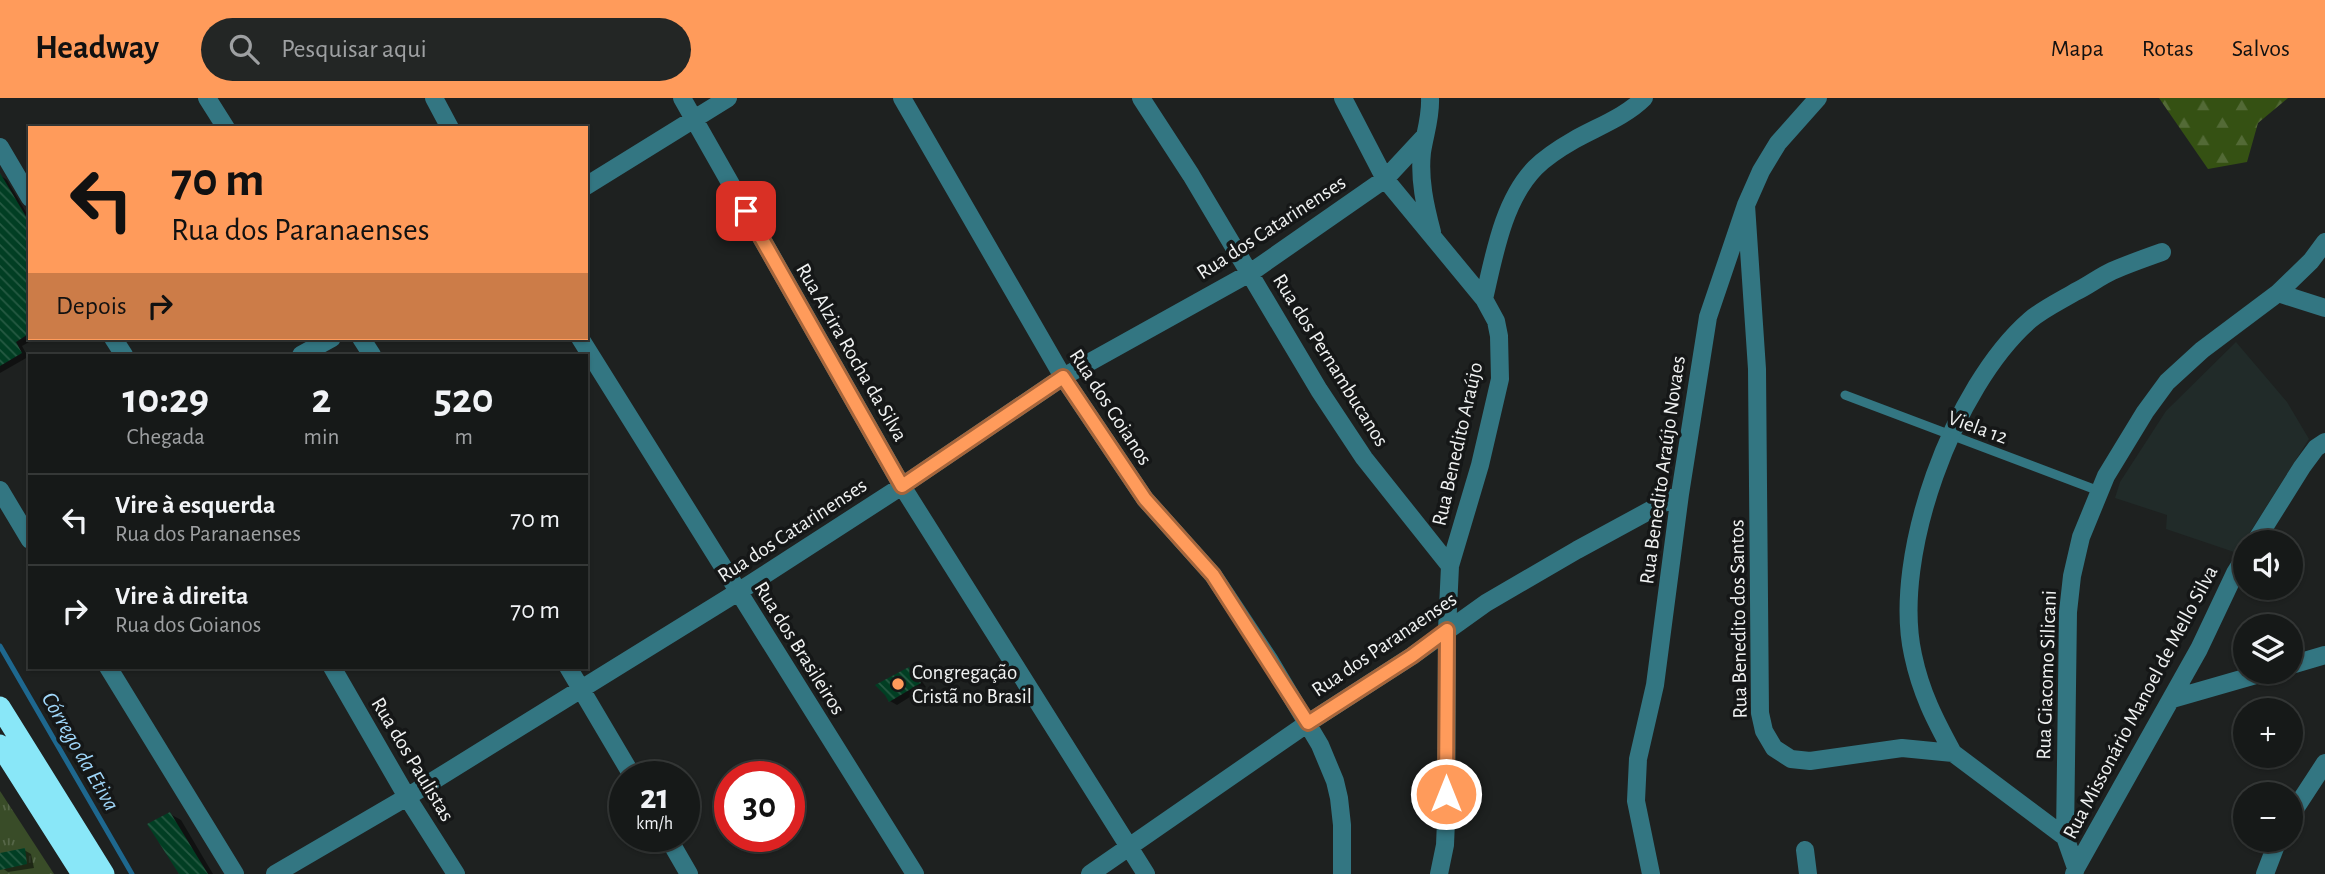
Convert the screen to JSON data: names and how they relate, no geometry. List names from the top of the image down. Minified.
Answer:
{"streets":{"street":["Rua dos Catarinenses","Rua Alzira Rocha da Silva","Rua dos Pernambucanos","Rua dos Goianos","Rua Benedito Araújo","Rua Benedito Araújo Novaes","Rua Benedito dos Santos","Rua dos Paranaenses","Rua dos Brasileiros","Rua Giacomo Silicani","Rua Missonário Manoel de Mello Silva","Rua dos Paulistas"],"lane":["Viela 12"]},"crossings":[["Rua dos Catarinenses","Rua Alzira Rocha da Silva"],["Rua dos Catarinenses","Rua dos Pernambucanos"],["Rua dos Catarinenses","Rua dos Goianos"],["Rua dos Catarinenses","Rua Benedito Araújo"],["Rua dos Catarinenses","Rua dos Brasileiros"],["Rua dos Catarinenses","Rua dos Paulistas"],["Rua Alzira Rocha da Silva","Rua dos Paranaenses"],["Rua dos Pernambucanos","Rua Benedito Araújo"],["Rua dos Goianos","Rua dos Paranaenses"],["Viela 12","Rua Giacomo Silicani"],["Rua Benedito Araújo","Rua dos Paranaenses"],["Rua Benedito Araújo Novaes","Rua Benedito dos Santos"],["Rua Benedito Araújo Novaes","Rua dos Paranaenses"],["Rua Giacomo Silicani","Rua Missonário Manoel de Mello Silva"]],"water":["Córrego da Etiva"],"places":["Congregação Cristã no Brasil"],"page":{"header":"Headway","search":"Pesquisar aqui","nav":["Mapa","Rotas","Salvos"],"turn":["70 m","Rua dos Paranaenses"],"then":"Depois","eta":["10:29","Chegada","2","min","520","m"],"list":[{"name":"Vire à esquerda","note":"Rua dos Paranaenses","value":"70 m"},{"name":"Vire à direita","note":"Rua dos Goianos","value":"70 m"}],"map_buttons":["+","−"],"speed":"21 km/h","limit":"30"}}
